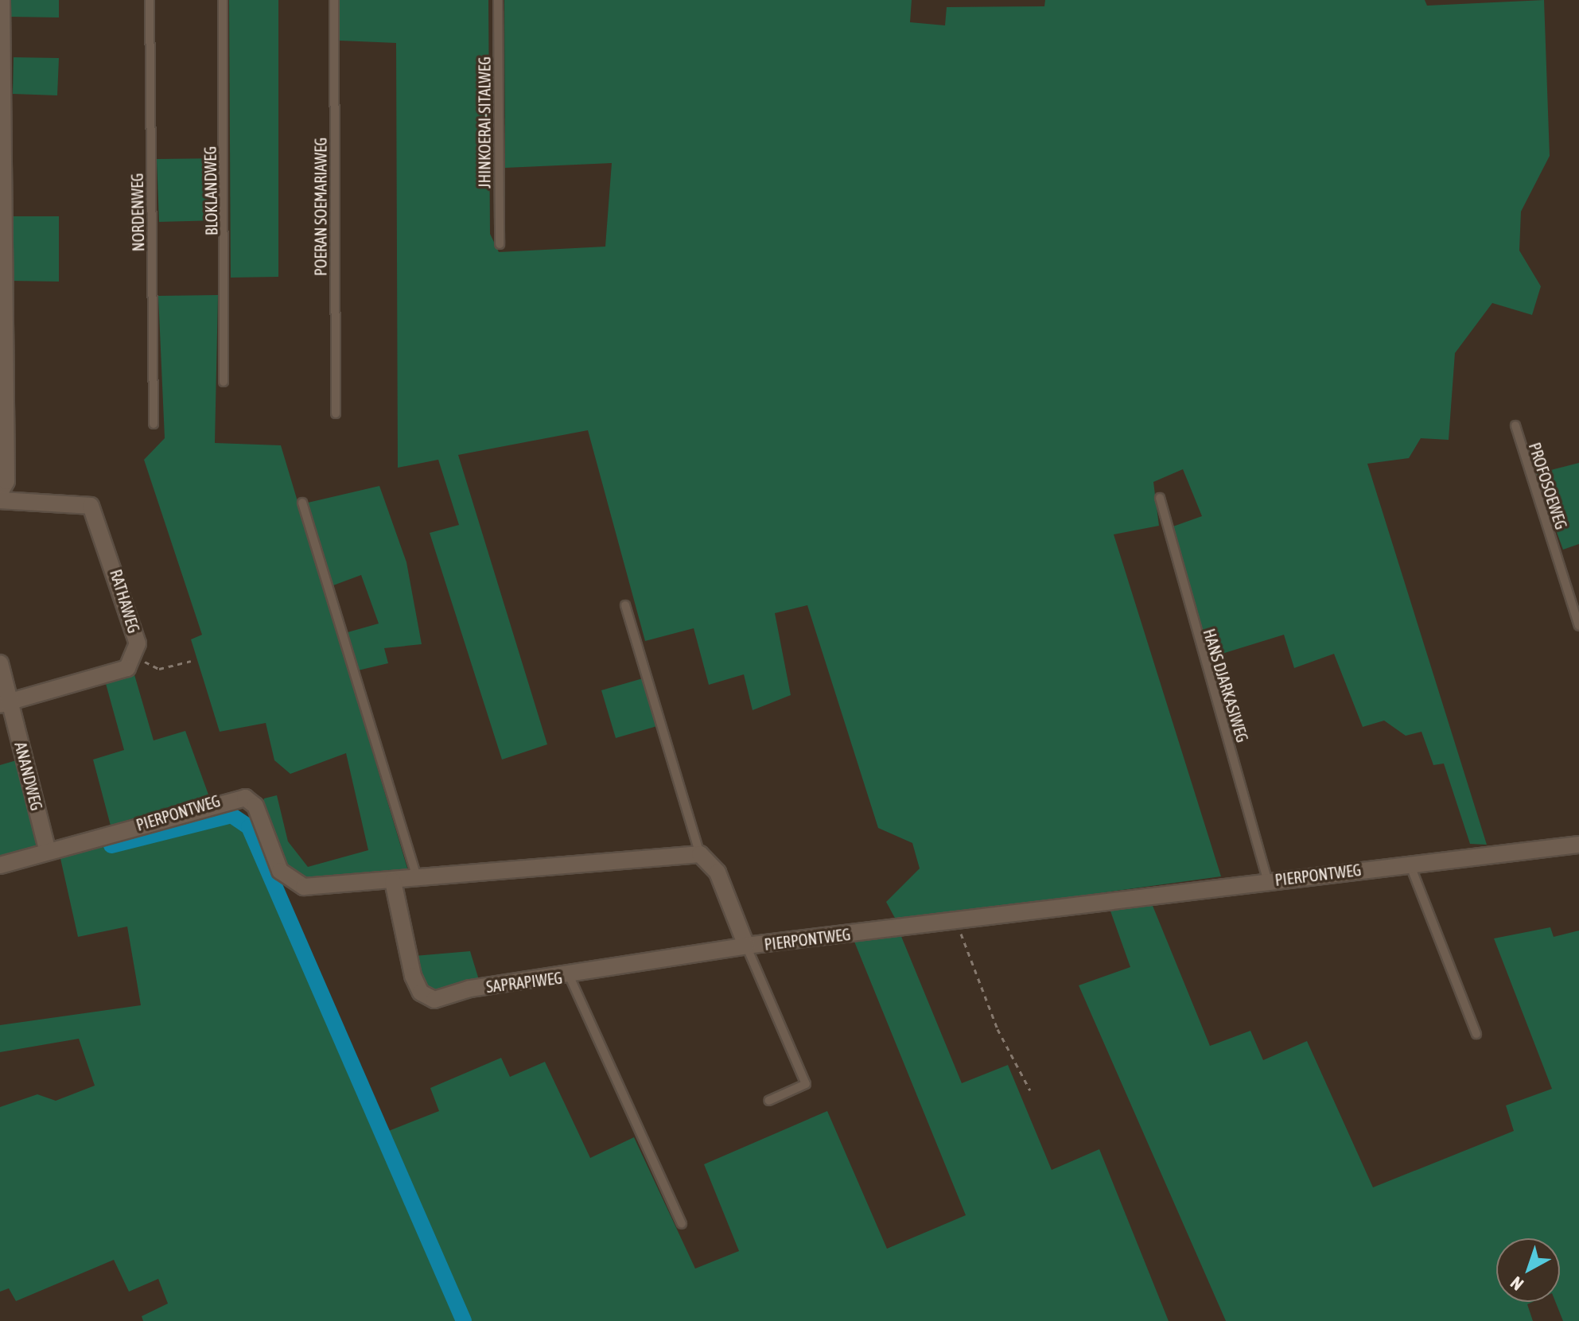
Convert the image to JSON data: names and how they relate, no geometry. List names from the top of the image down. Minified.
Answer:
{"streets":{"street":["RATHAWEG","ANANDWEG","PIERPONTWEG","SAPRAPIWEG"],"lane":["JHINKOERAI-SITALWEG","BLOKLANDWEG","POERAN SOEMARIAWEG","NORDENWEG","PROFOSOEWEG","HANS DJARKASIWEG"]},"crossings":[["HANS DJARKASIWEG","PIERPONTWEG"],["ANANDWEG","PIERPONTWEG"],["PIERPONTWEG","SAPRAPIWEG"]],"north":"bottom left"}
